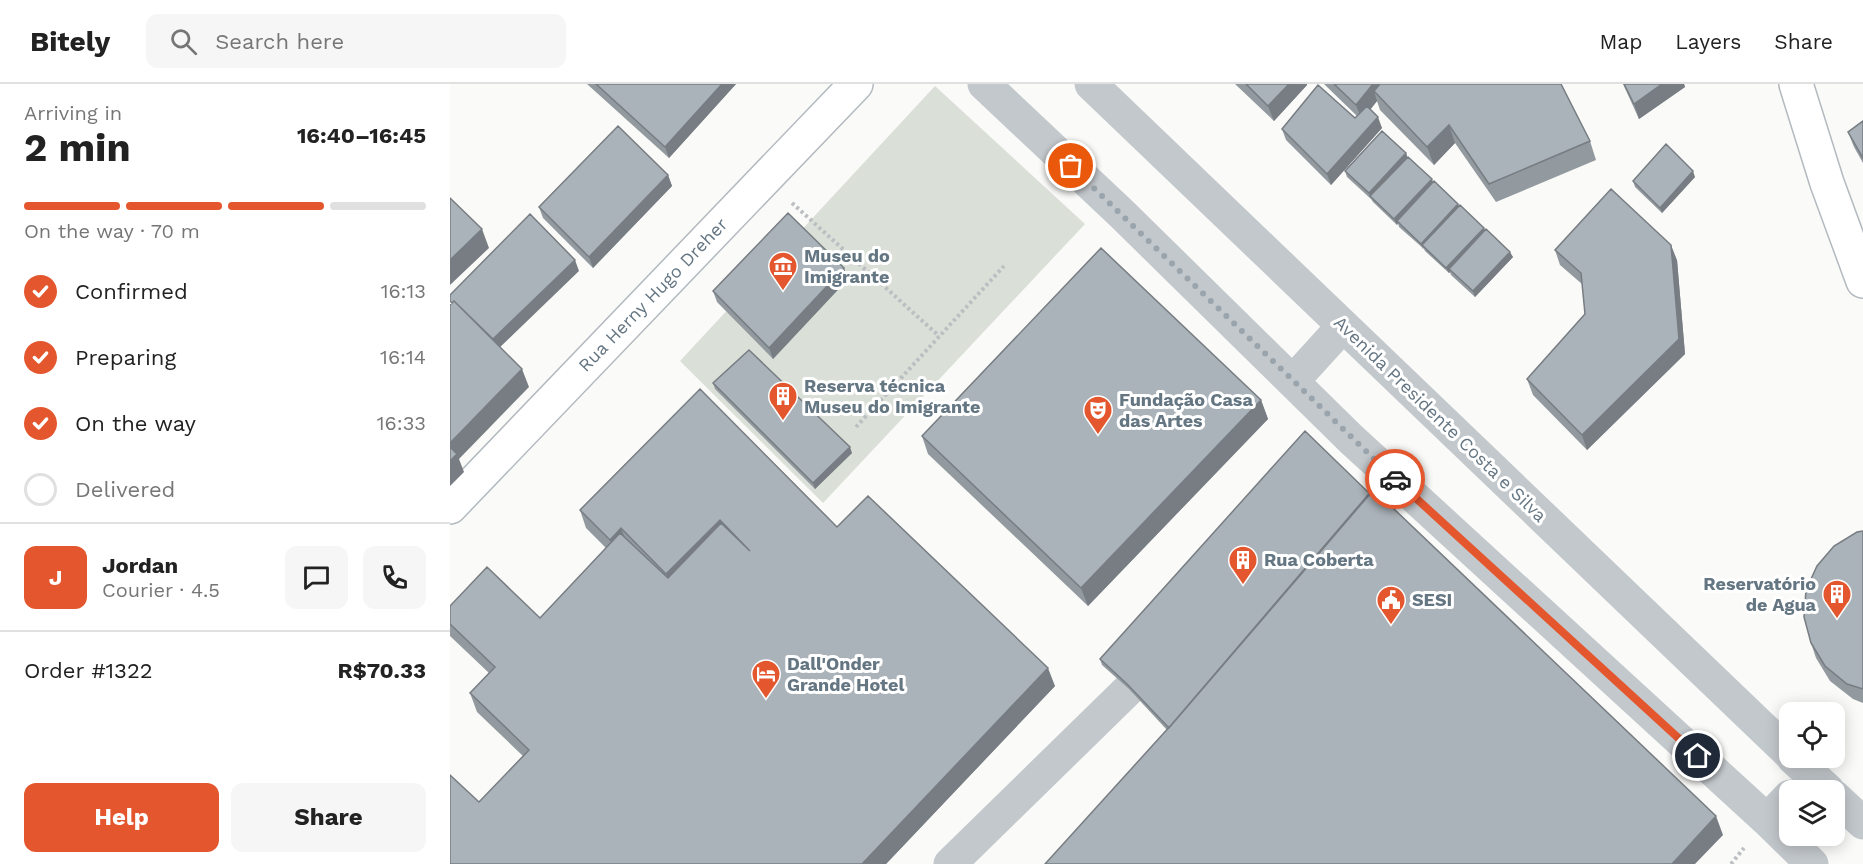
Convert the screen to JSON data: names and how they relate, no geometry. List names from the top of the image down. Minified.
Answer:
{"streets":{"main road":["Rua Herny Hugo Dreher"],"street":["Avenida Presidente Costa e Silva"]},"places":{"museum":["Museu do Imigrante"],"building":["Reserva técnica Museu do Imigrante","Rua Coberta","Reservatório de Agua"],"theatre":["Fundação Casa das Artes"],"public building":["SESI"],"hotel":["Dall'Onder Grande Hotel"]},"page":{"header":"Bitely","search":"Search here","nav":["Map","Layers","Share"],"heading":["2 min","Arriving in","16:40–16:45"],"panel":["Jordan","Courier · 4.5","Order #1322","R$70.33"],"bar":"On the way · 70 m","list":[["Confirmed","16:13"],["Preparing","16:14"],["On the way","16:33"],"Delivered"],"round":"J","buttons":["Help","Share"]}}
